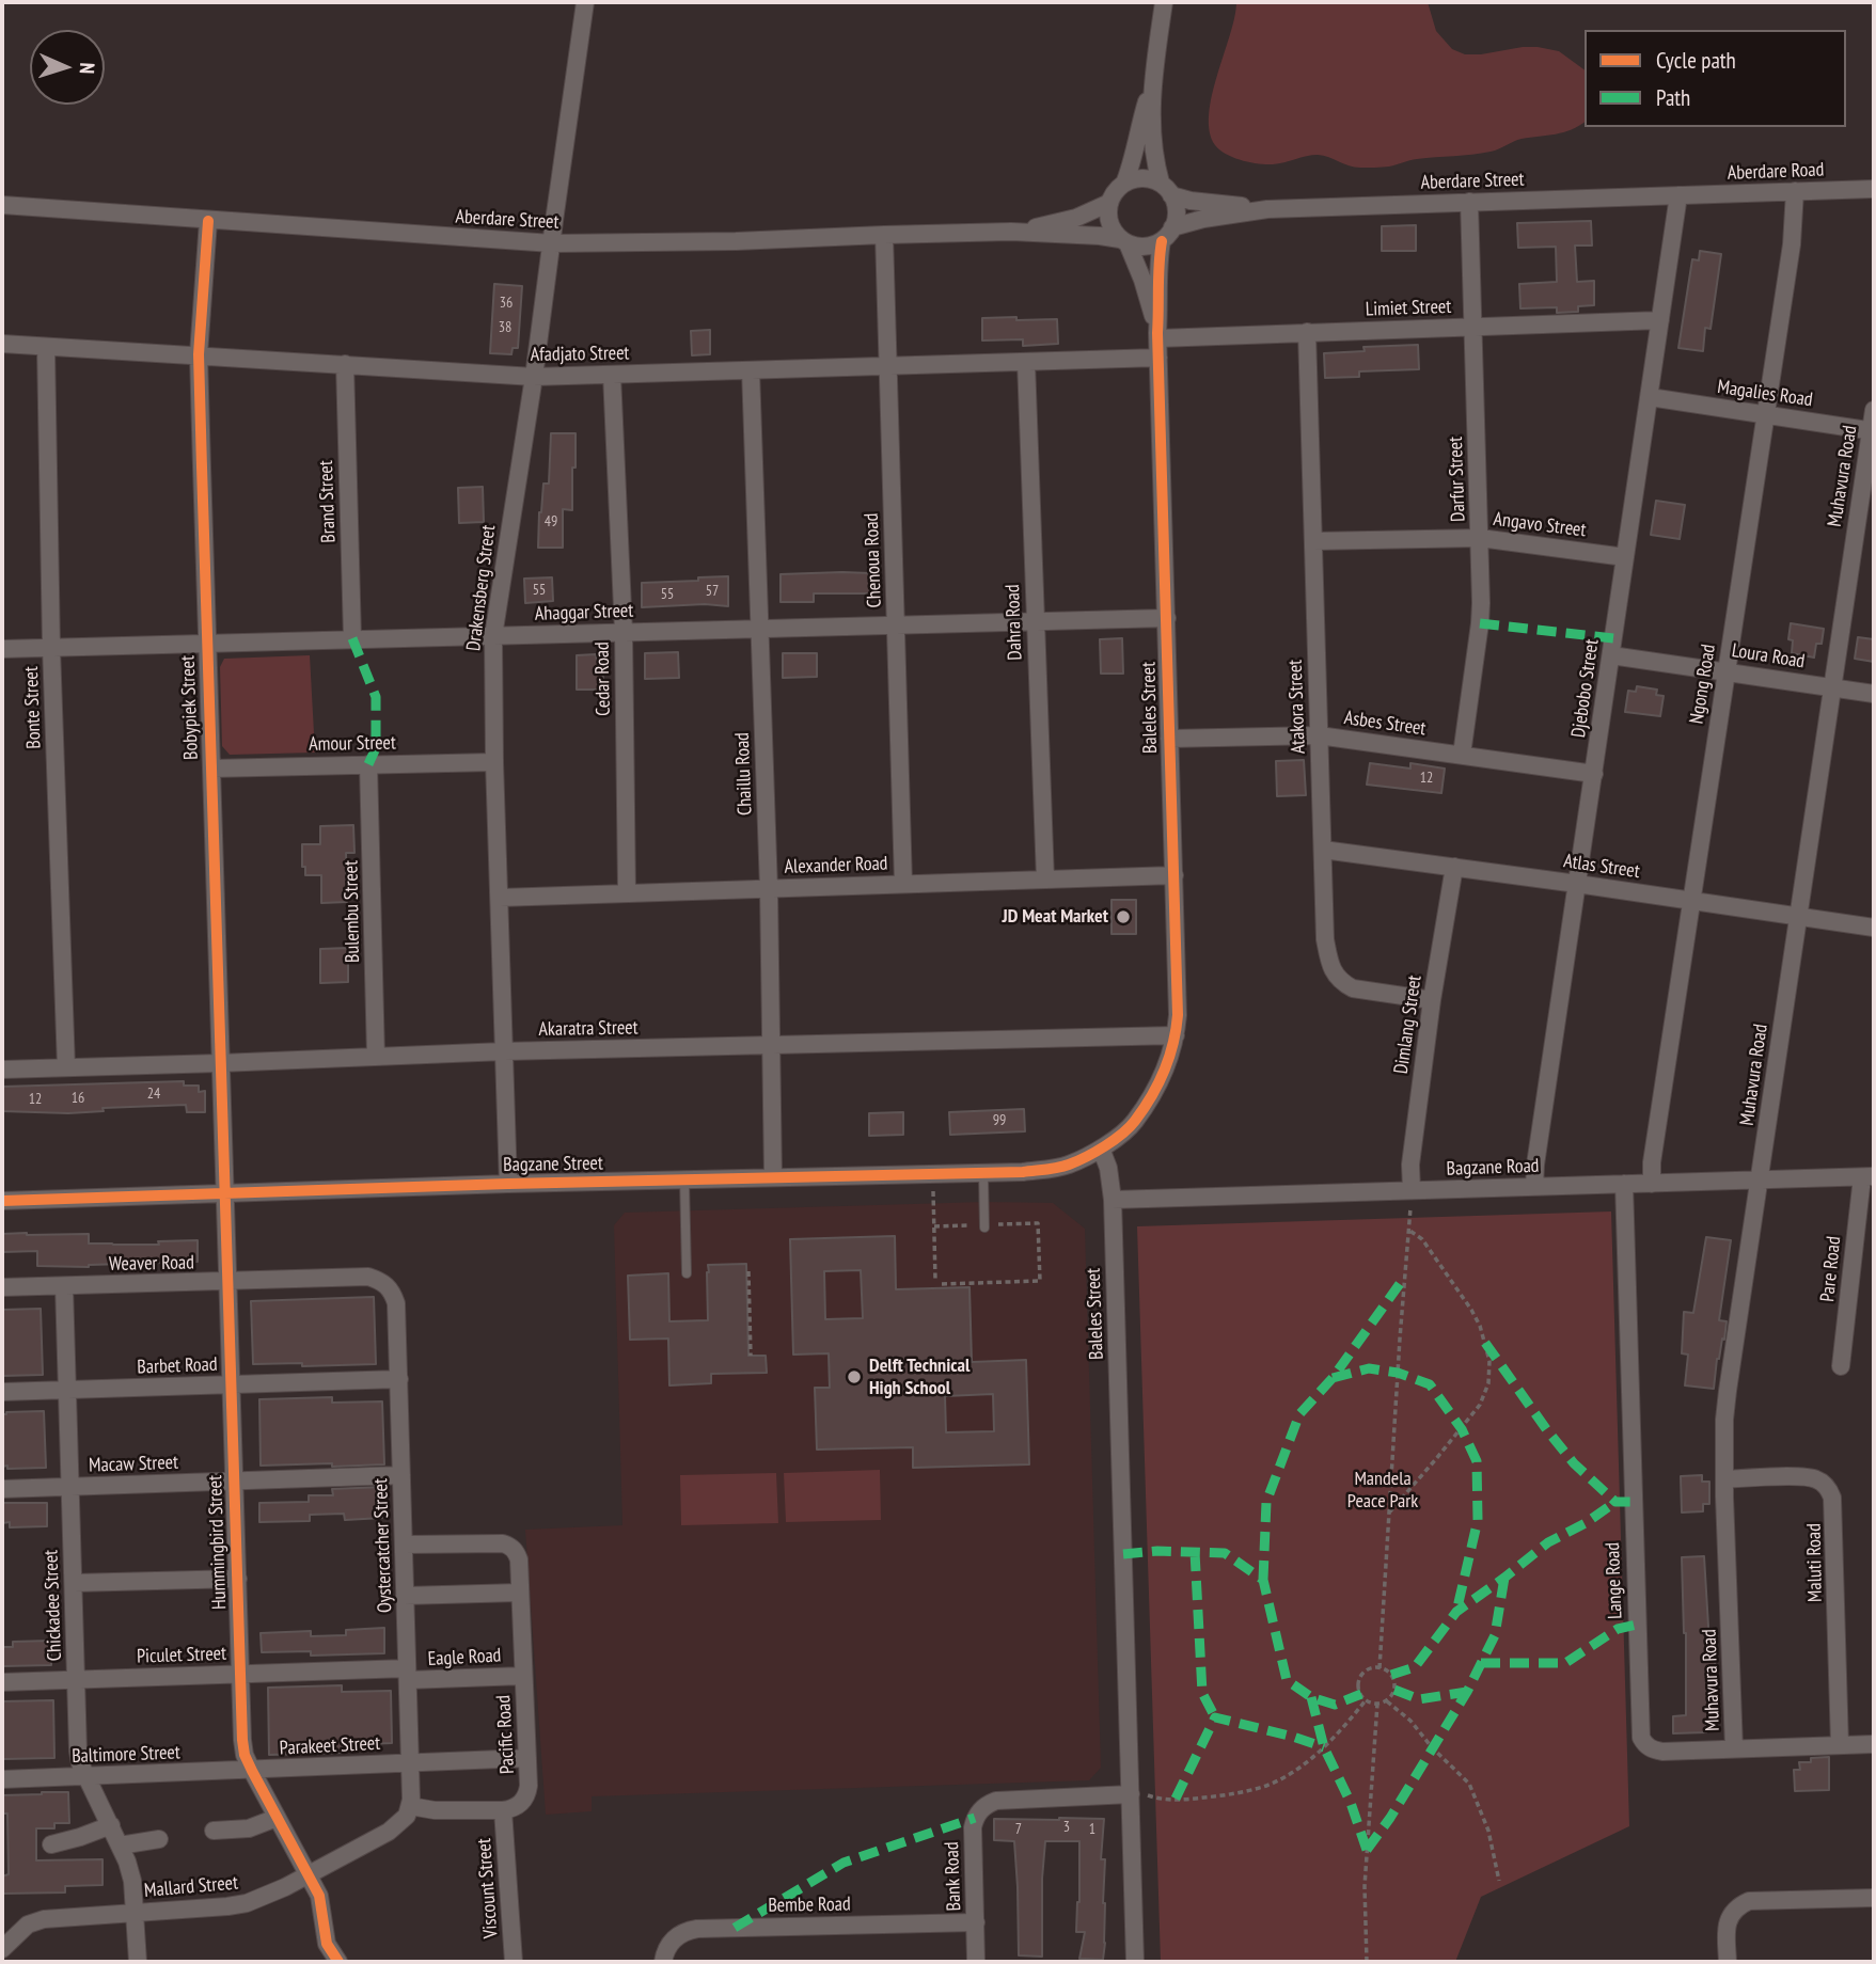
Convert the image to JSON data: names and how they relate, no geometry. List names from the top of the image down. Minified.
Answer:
{"streets":{"street":["Aberdare Road","Aberdare Street","Limiet Street","Afadjato Street","Magalies Road","Muhavura Road","Darfur Street","Brand Street","Angavo Street","Chenoua Road","Drakensberg Street","Ahaggar Street","Dahra Road","Loura Road","Cedar Road","Ngong Road","Djebobo Street","Atakora Street","Bonte Street","Bobypiek Street","Baleles Street","Asbes Street","Amour Street","Chaillu Road","Alexander Road","Atlas Street","Bulembu Street","Dimlang Street","Akaratra Street","Bagzane Street","Bagzane Road","Weaver Road","Pare Road","Barbet Road","Macaw Street","Hummingbird Street","Oystercatcher Street","Maluti Road","Lange Road","Chickadee Street","Piculet Street","Eagle Road","Pacific Road","Parakeet Street","Baltimore Street","Bank Road","Mallard Street","Viscount Street","Bembe Road"]},"crossings":[["Aberdare Road","Aberdare Street"],["Aberdare Road","Ngong Road"],["Aberdare Road","Djebobo Street"],["Aberdare Street","Darfur Street"],["Aberdare Street","Chenoua Road"],["Aberdare Street","Drakensberg Street"],["Aberdare Street","Djebobo Street"],["Aberdare Street","Bobypiek Street"],["Aberdare Street","Baleles Street"],["Limiet Street","Darfur Street"],["Limiet Street","Djebobo Street"],["Limiet Street","Atakora Street"],["Limiet Street","Baleles Street"],["Afadjato Street","Brand Street"],["Afadjato Street","Chenoua Road"],["Afadjato Street","Drakensberg Street"],["Afadjato Street","Dahra Road"],["Afadjato Street","Cedar Road"],["Afadjato Street","Bonte Street"],["Afadjato Street","Bobypiek Street"],["Afadjato Street","Baleles Street"],["Afadjato Street","Chaillu Road"],["Magalies Road","Muhavura Road"],["Magalies Road","Ngong Road"],["Magalies Road","Djebobo Street"],["Muhavura Road","Loura Road"],["Muhavura Road","Atlas Street"],["Muhavura Road","Bagzane Road"],["Muhavura Road","Maluti Road"],["Muhavura Road","Lange Road"],["Darfur Street","Angavo Street"],["Darfur Street","Asbes Street"],["Brand Street","Ahaggar Street"],["Angavo Street","Djebobo Street"],["Angavo Street","Atakora Street"],["Chenoua Road","Ahaggar Street"],["Chenoua Road","Alexander Road"],["Drakensberg Street","Ahaggar Street"],["Drakensberg Street","Amour Street"],["Drakensberg Street","Alexander Road"],["Drakensberg Street","Akaratra Street"],["Drakensberg Street","Bagzane Street"],["Ahaggar Street","Dahra Road"],["Ahaggar Street","Cedar Road"],["Ahaggar Street","Bonte Street"],["Ahaggar Street","Bobypiek Street"],["Ahaggar Street","Baleles Street"],["Ahaggar Street","Chaillu Road"],["Dahra Road","Alexander Road"],["Loura Road","Ngong Road"],["Loura Road","Djebobo Street"],["Cedar Road","Alexander Road"],["Ngong Road","Atlas Street"],["Ngong Road","Bagzane Road"],["Djebobo Street","Asbes Street"],["Djebobo Street","Atlas Street"],["Djebobo Street","Bagzane Road"],["Atakora Street","Asbes Street"],["Atakora Street","Atlas Street"],["Atakora Street","Dimlang Street"],["Bonte Street","Akaratra Street"],["Bobypiek Street","Amour Street"],["Bobypiek Street","Akaratra Street"],["Bobypiek Street","Bagzane Street"],["Bobypiek Street","Hummingbird Street"],["Baleles Street","Asbes Street"],["Baleles Street","Alexander Road"],["Baleles Street","Akaratra Street"],["Baleles Street","Bagzane Street"],["Baleles Street","Bagzane Road"],["Baleles Street","Bank Road"],["Amour Street","Bulembu Street"],["Chaillu Road","Alexander Road"],["Chaillu Road","Akaratra Street"],["Chaillu Road","Bagzane Street"],["Atlas Street","Dimlang Street"],["Bulembu Street","Akaratra Street"],["Dimlang Street","Bagzane Road"],["Bagzane Street","Hummingbird Street"],["Bagzane Road","Pare Road"],["Bagzane Road","Lange Road"],["Weaver Road","Hummingbird Street"],["Weaver Road","Oystercatcher Street"],["Weaver Road","Chickadee Street"],["Barbet Road","Hummingbird Street"],["Barbet Road","Oystercatcher Street"],["Barbet Road","Chickadee Street"],["Macaw Street","Hummingbird Street"],["Macaw Street","Oystercatcher Street"],["Macaw Street","Chickadee Street"],["Hummingbird Street","Piculet Street"],["Hummingbird Street","Parakeet Street"],["Hummingbird Street","Baltimore Street"],["Hummingbird Street","Mallard Street"],["Oystercatcher Street","Piculet Street"],["Oystercatcher Street","Eagle Road"],["Oystercatcher Street","Pacific Road"],["Oystercatcher Street","Parakeet Street"],["Oystercatcher Street","Mallard Street"],["Maluti Road","Lange Road"],["Chickadee Street","Piculet Street"],["Chickadee Street","Baltimore Street"],["Chickadee Street","Mallard Street"],["Piculet Street","Eagle Road"],["Eagle Road","Pacific Road"],["Pacific Road","Parakeet Street"],["Pacific Road","Viscount Street"],["Parakeet Street","Baltimore Street"],["Bank Road","Bembe Road"]],"parks":["Mandela Peace Park"],"places":["JD Meat Market","Delft Technical High School"],"house_numbers":["36","38","49","55","57","55","12","24","16","12","99","3","7","1"],"legend":["Cycle path","Path"],"north":"right"}
